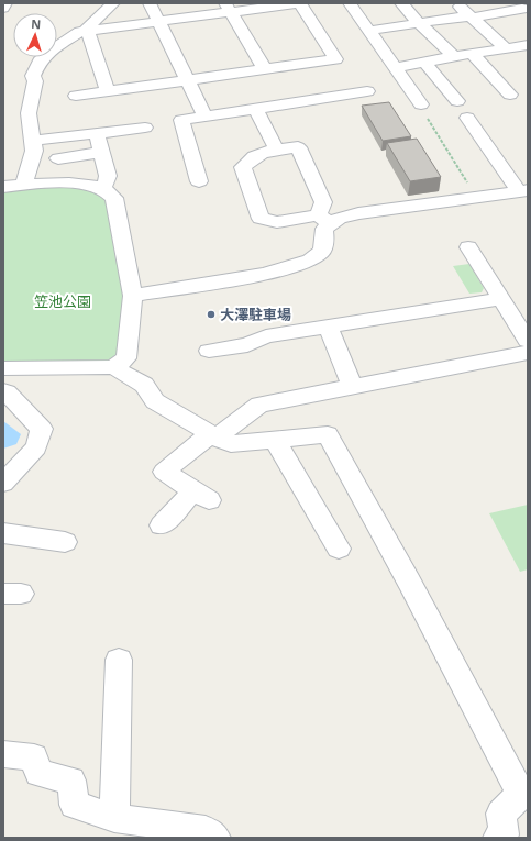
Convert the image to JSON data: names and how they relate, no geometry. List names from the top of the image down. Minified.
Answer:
{"parks":["笠池公園"],"places":["大澤駐車場"],"north":"top"}
